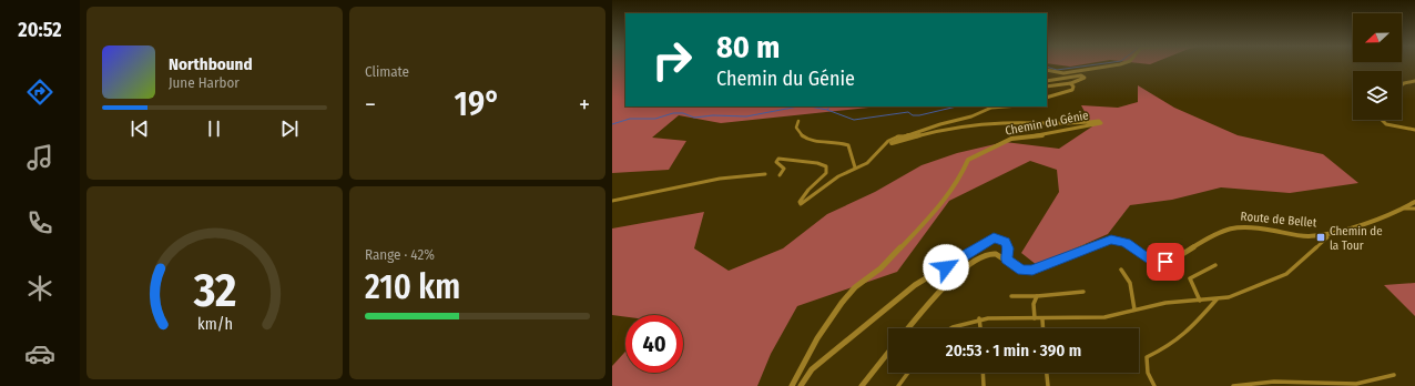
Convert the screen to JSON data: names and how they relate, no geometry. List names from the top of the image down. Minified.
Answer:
{"streets":{"street":["Chemin du Génie","Route de Bellet"]},"places":{"transit":["Chemin de la Tour"]},"north":"left","page":{"tabs":"20:52","tile":["Climate",["Range · 42%","210 km"]],"turn":["80 m","Chemin du Génie"],"song":["Northbound","June Harbor"],"heat":["−","19°","+"],"limit":"40","trip":"20:53 · 1 min · 390 m","gauge":["32","km/h"]}}
